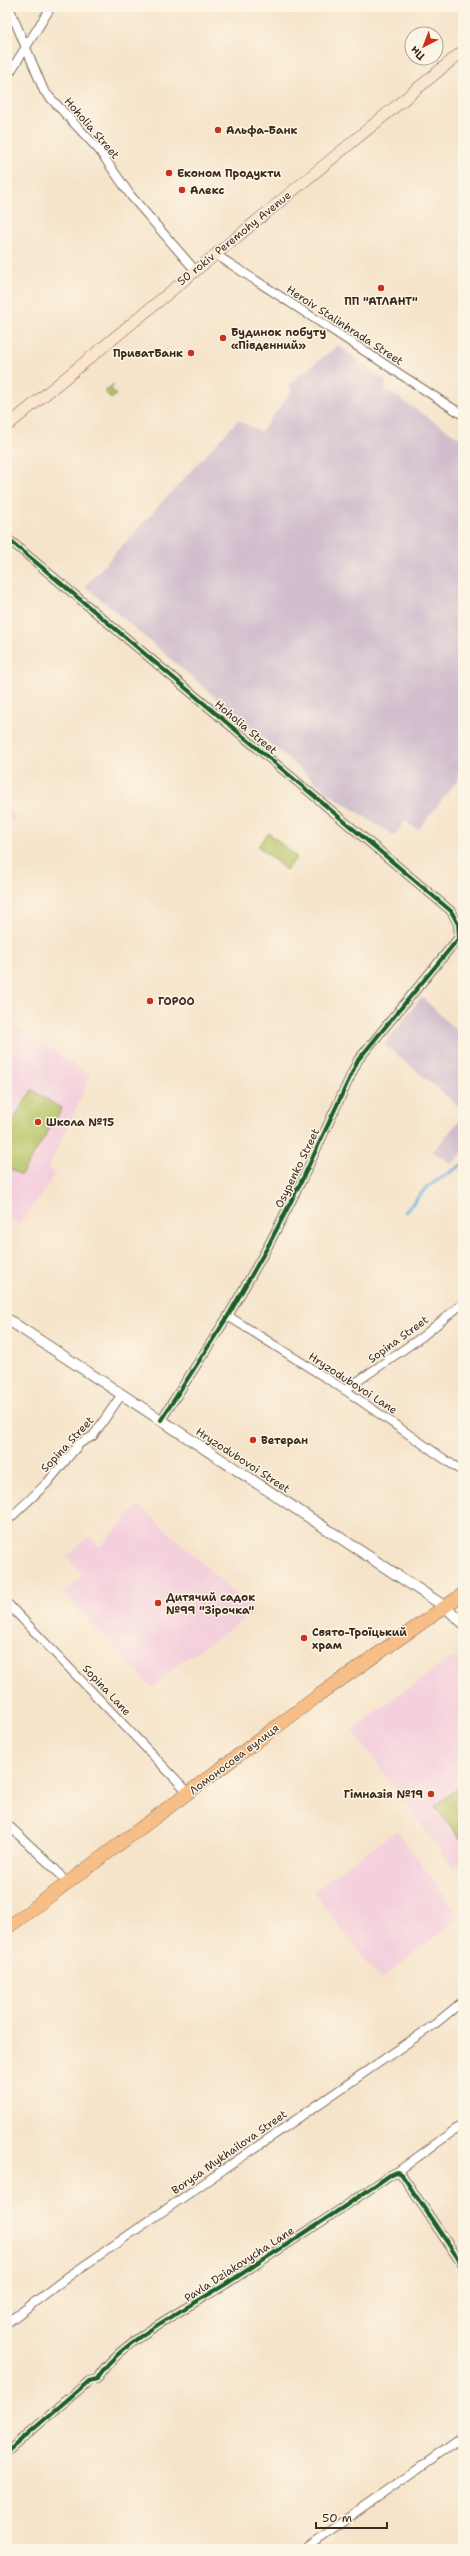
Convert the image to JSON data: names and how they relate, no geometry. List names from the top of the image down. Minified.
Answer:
{"streets":{"highway":["Ломоносова вулиця"],"main road":["50 rokiv Peremohy Avenue"],"street":["Hoholia Street","Heroiv Stalinhrada Street","Osypenko Street","Sopina Street","Hryzodubovoi Lane","Hryzodubovoi Street","Sopina Lane","Borysa Mykhailova Street","Pavla Dziakovycha Lane"]},"crossings":[["Hoholia Street","50 rokiv Peremohy Avenue"],["Hoholia Street","Osypenko Street"],["50 rokiv Peremohy Avenue","Heroiv Stalinhrada Street"],["Osypenko Street","Hryzodubovoi Lane"],["Osypenko Street","Hryzodubovoi Street"],["Sopina Street","Hryzodubovoi Lane"],["Sopina Street","Hryzodubovoi Street"],["Hryzodubovoi Street","Ломоносова вулиця"],["Sopina Lane","Ломоносова вулиця"]],"places":["Альфа-Банк","Економ Продукти","Алекс","ПП \"АТЛАНТ\"","Будинок побуту «Південний»","ПриватБанк","ГОРОО","Школа №15","Ветеран","Дитячий садок №99 \"Зірочка\"","Свято-Троїцький храм","Гімназія №19"],"scale_bar":"50 m","north":"bottom left"}
